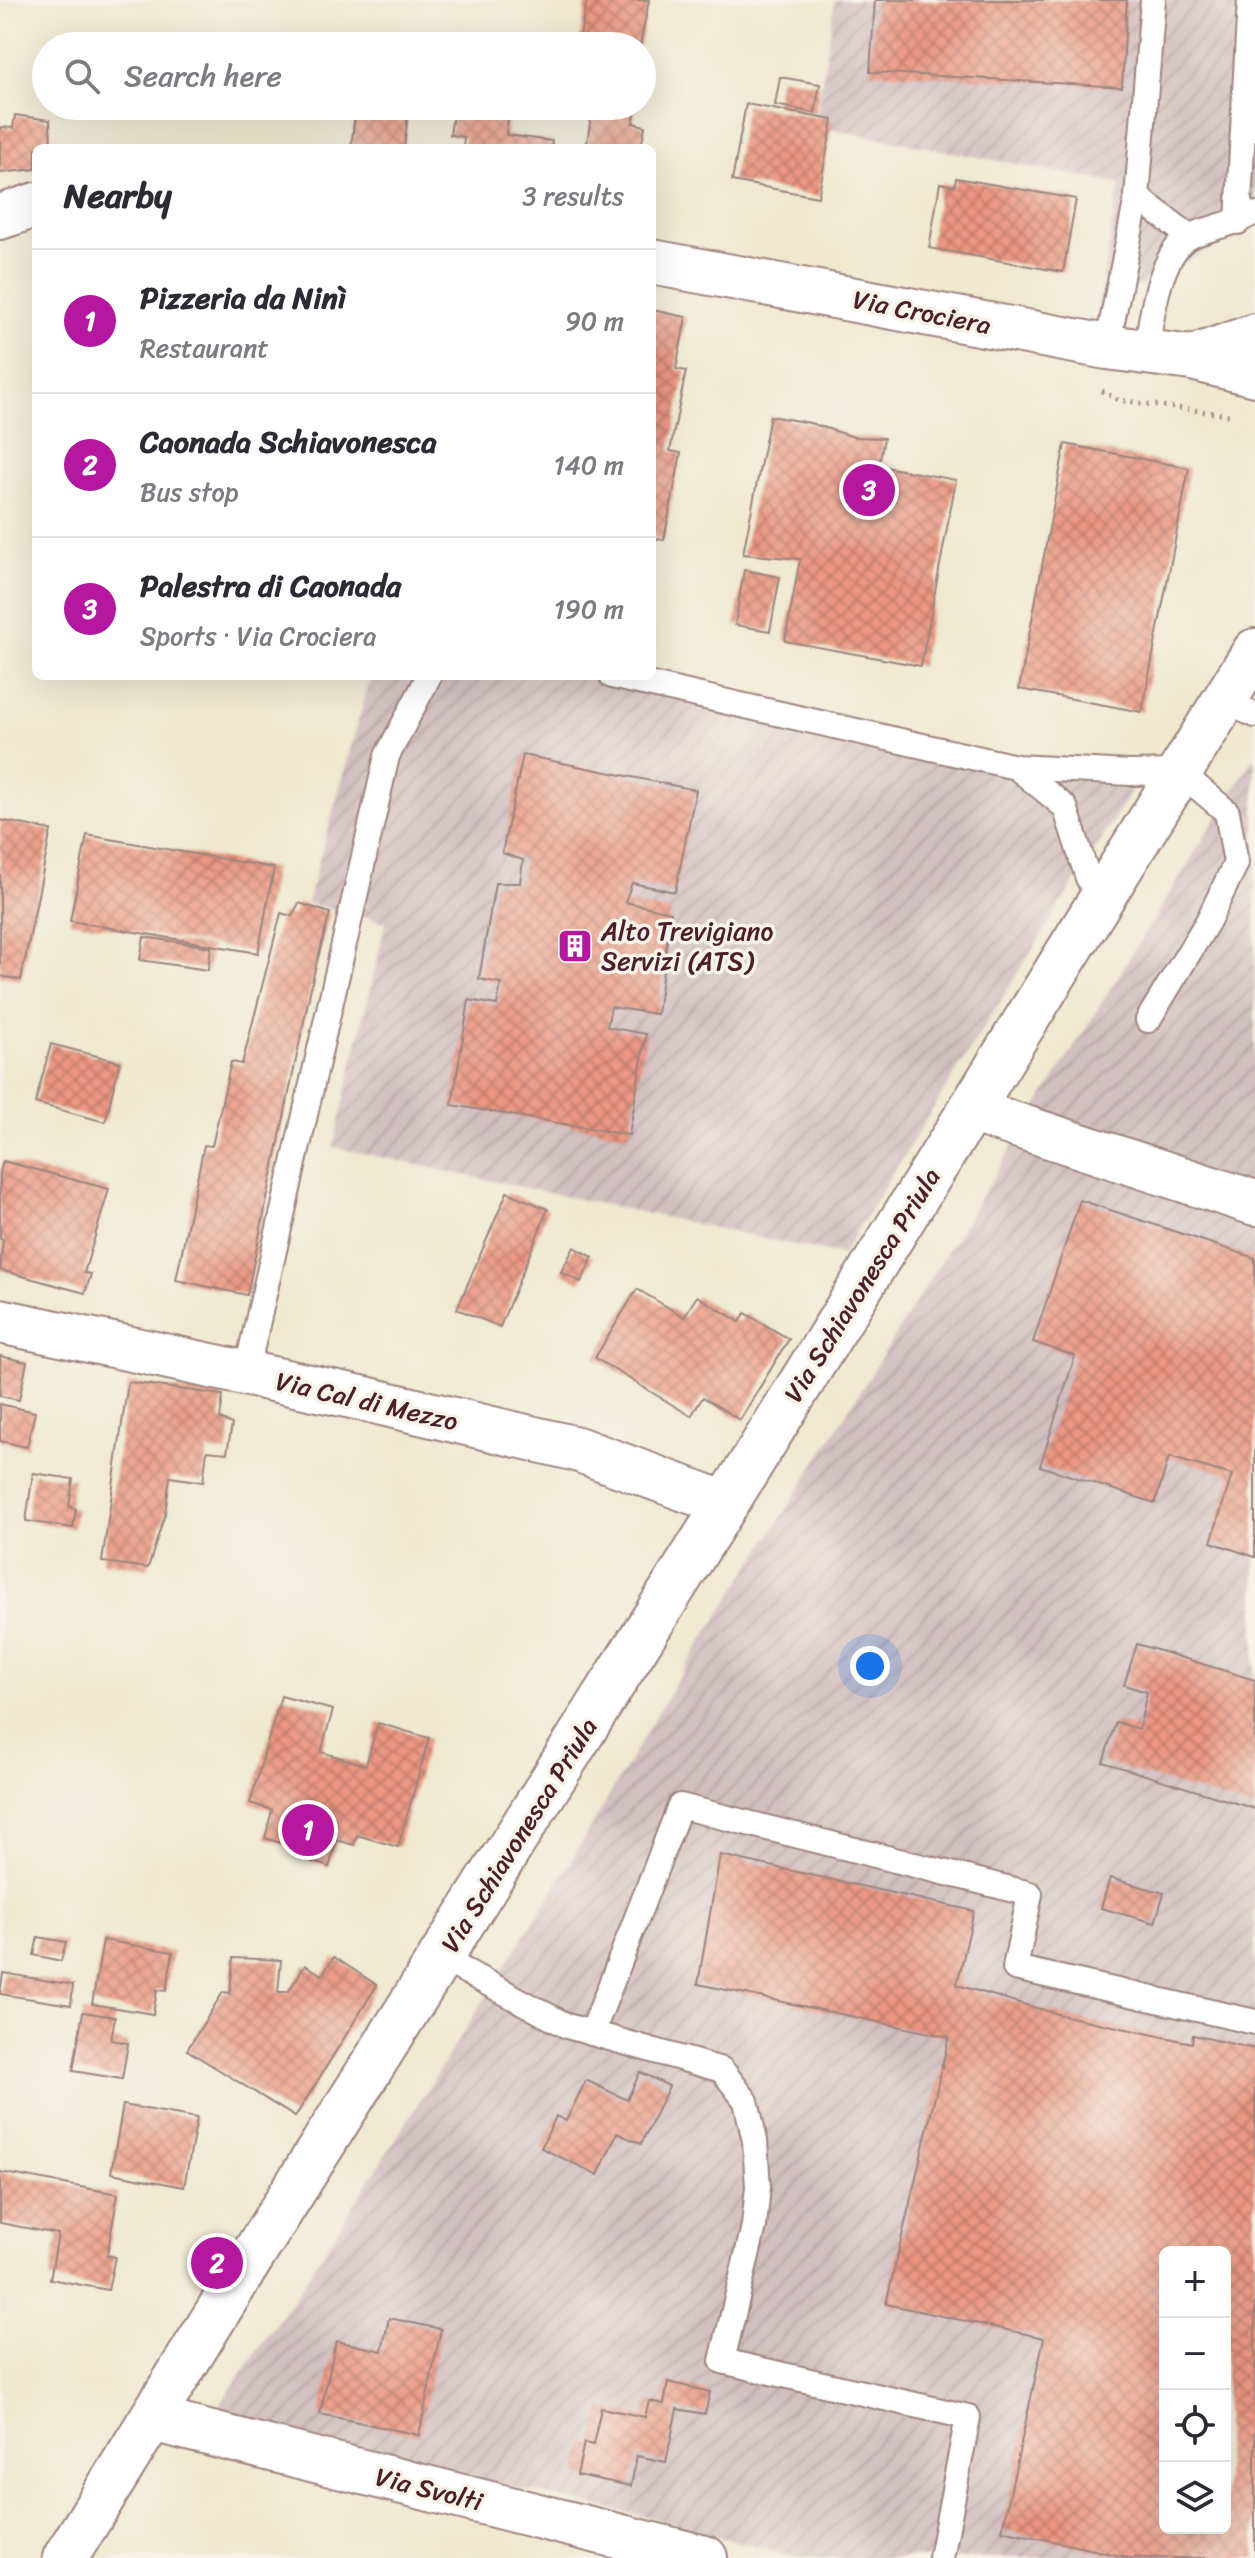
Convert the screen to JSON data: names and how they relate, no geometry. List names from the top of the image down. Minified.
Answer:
{"streets":{"street":["Via Crociera","Via Schiavonesca Priula","Via Cal di Mezzo","Via Svolti"]},"crossings":[["Via Schiavonesca Priula","Via Cal di Mezzo"],["Via Schiavonesca Priula","Via Svolti"]],"places":{"building":["Alto Trevigiano Servizi (ATS)"]},"page":{"search":"Search here","heading":["Nearby","3 results"],"list":[{"mark":"1","name":"Pizzeria da Ninì","note":"Restaurant","value":"90 m"},{"mark":"2","name":"Caonada Schiavonesca","note":"Bus stop","value":"140 m"},{"mark":"3","name":"Palestra di Caonada","note":"Sports · Via Crociera","value":"190 m"}],"pins":["3","1","2"],"map_buttons":["+","−"]}}
